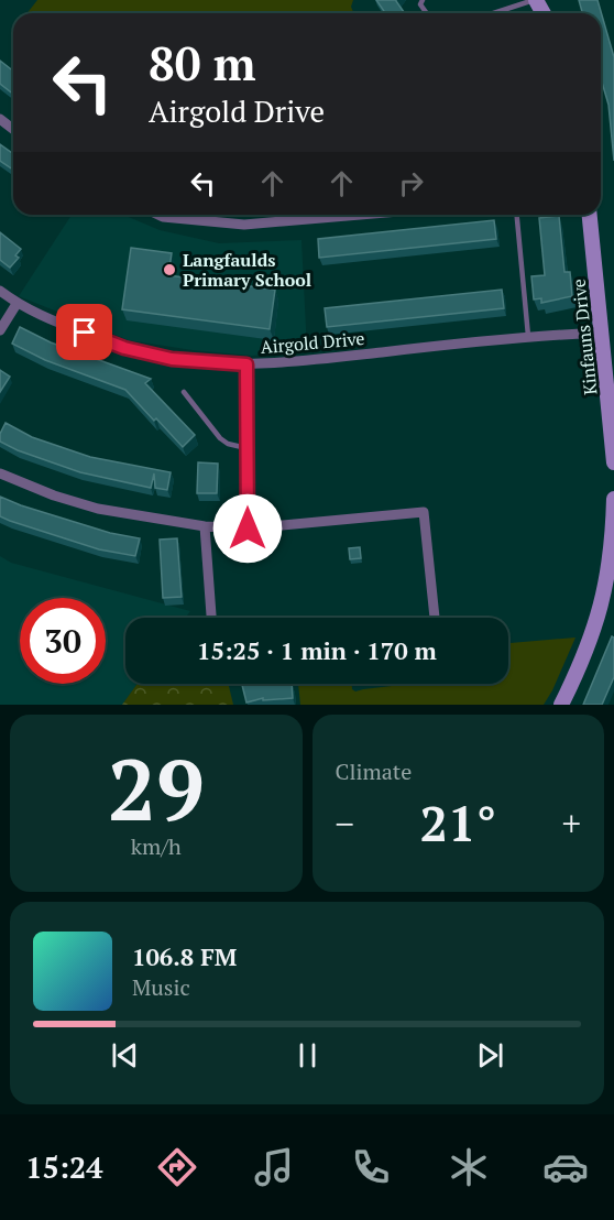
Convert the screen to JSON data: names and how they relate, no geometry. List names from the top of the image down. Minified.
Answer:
{"streets":{"street":["Kinfauns Drive","Airgold Drive"]},"crossings":[["Kinfauns Drive","Airgold Drive"]],"places":["Langfaulds Primary School"],"page":{"turn":["80 m","Airgold Drive"],"limit":"30","trip":"15:25 · 1 min · 170 m","tile":[["29","km/h"],"Climate"],"heat":["−","21°","+"],"song":["106.8 FM","Music"],"tabs":"15:24"}}
